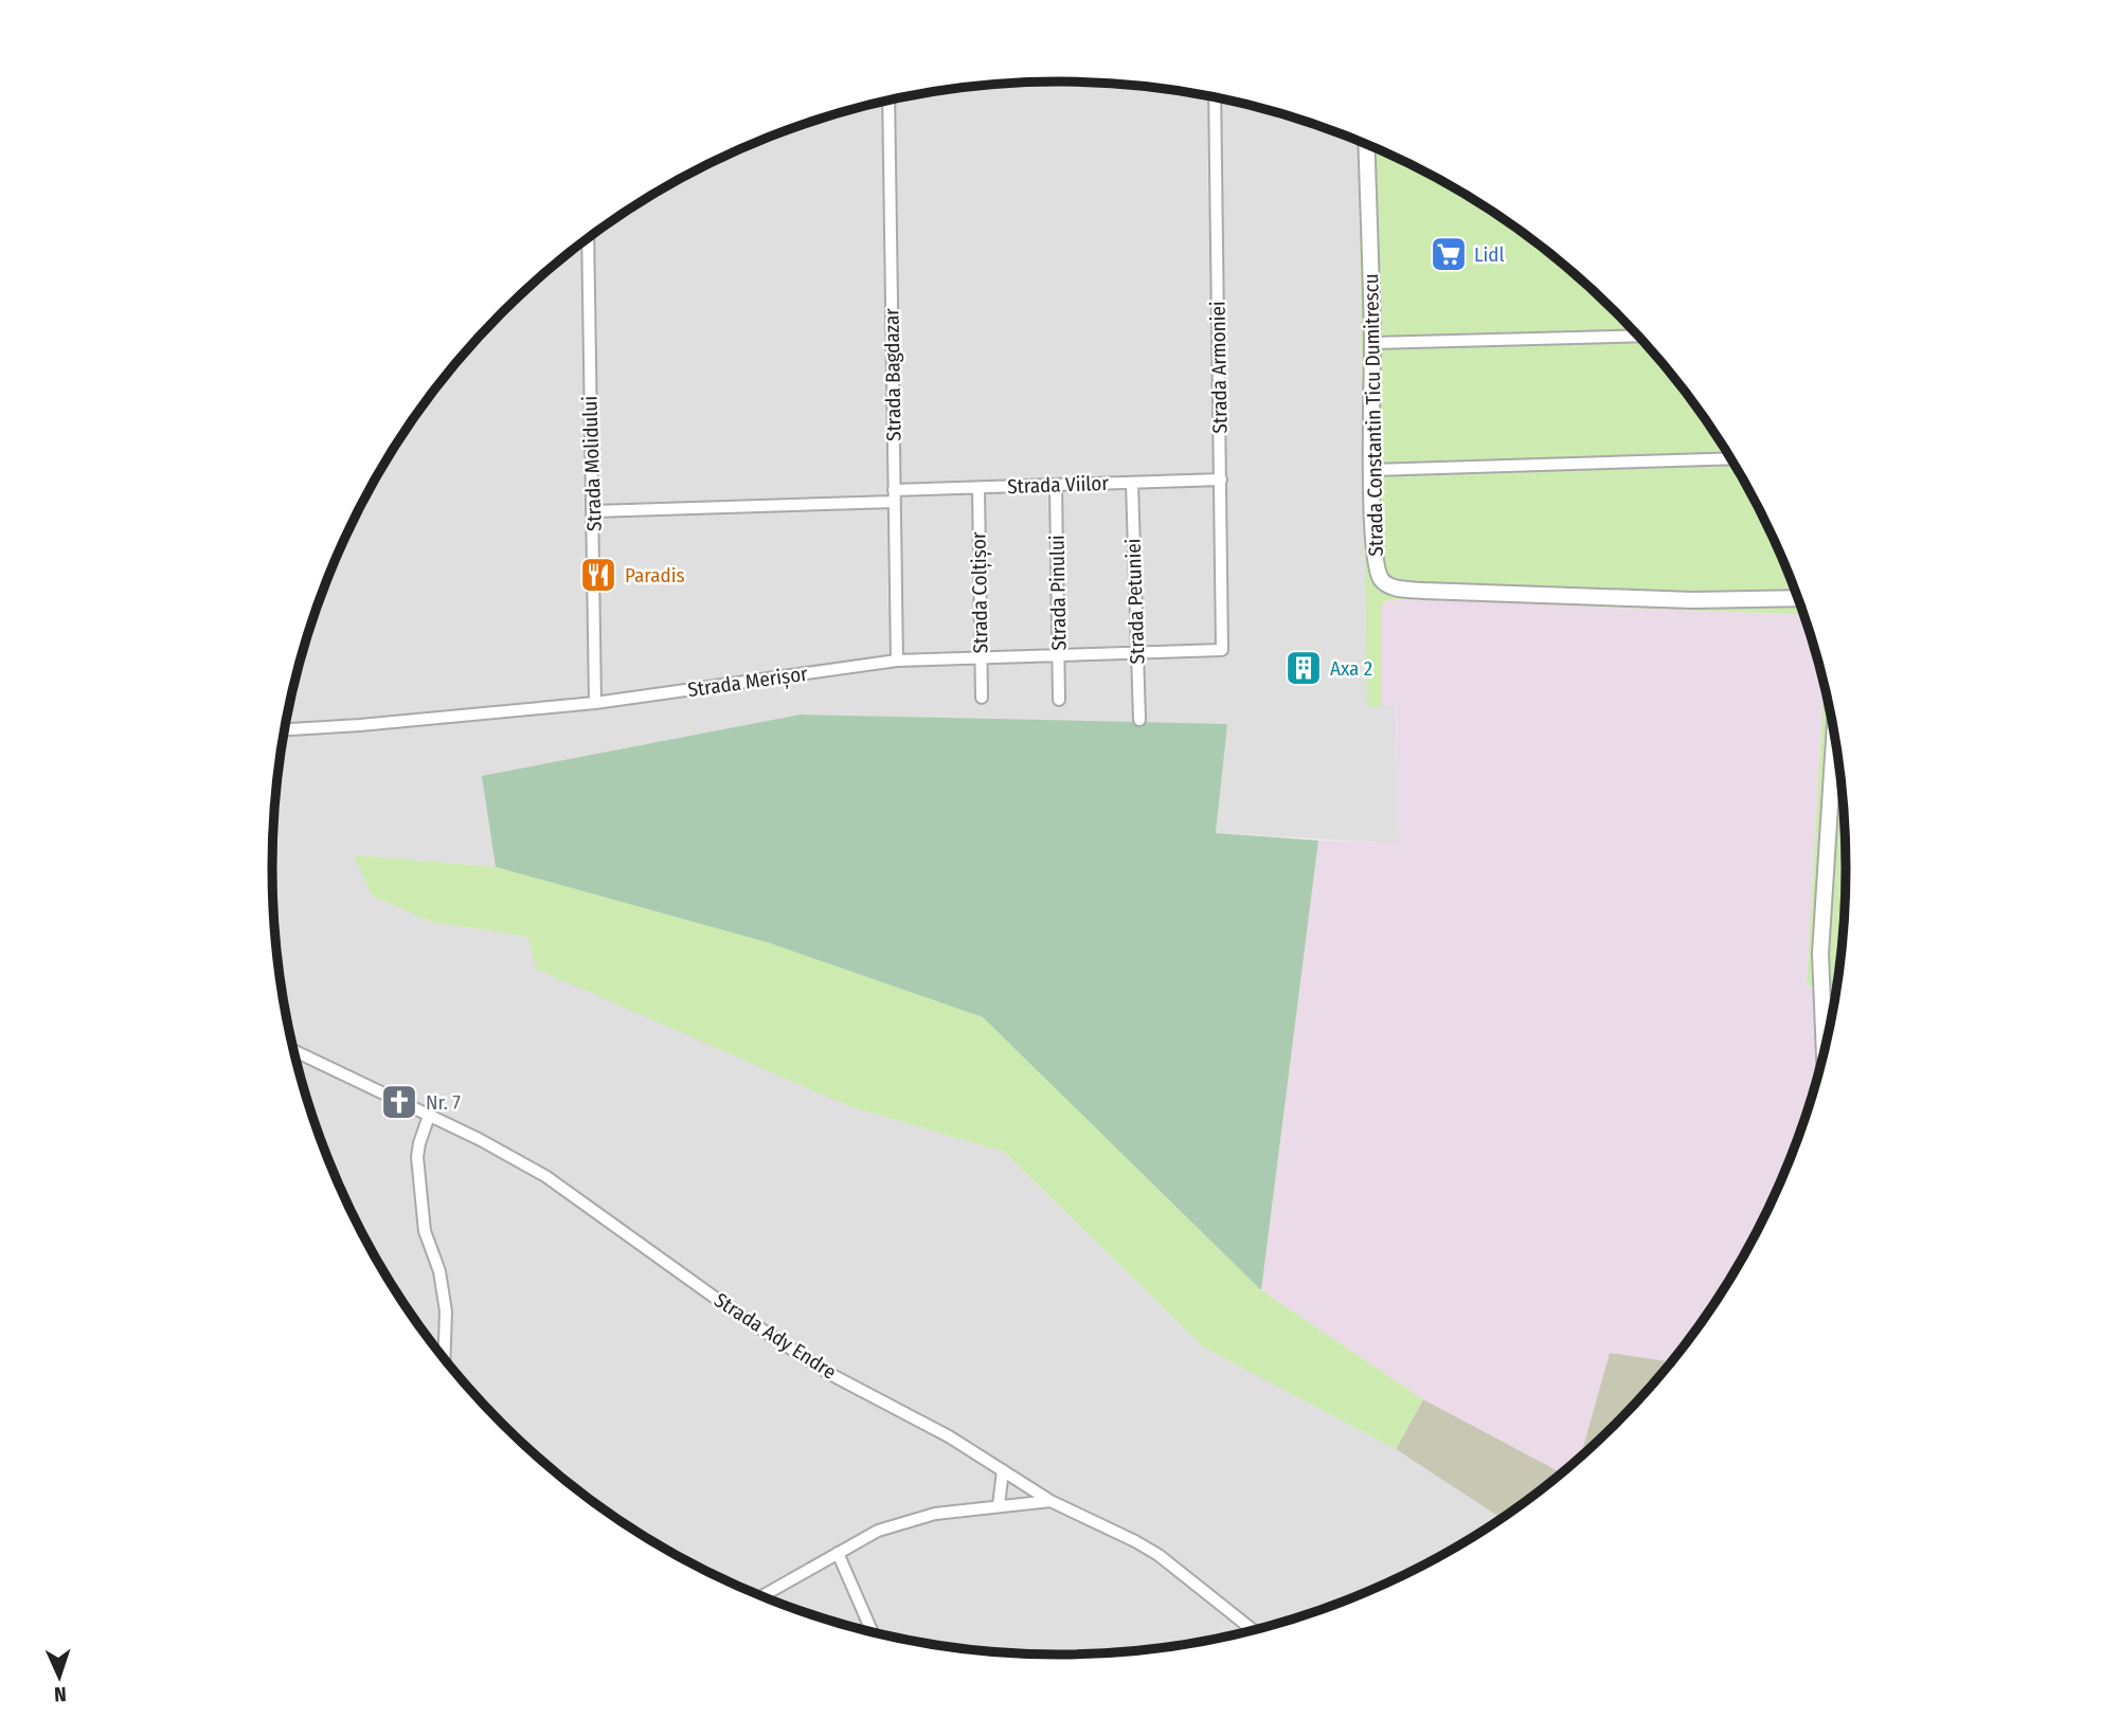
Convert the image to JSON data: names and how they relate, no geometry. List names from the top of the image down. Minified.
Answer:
{"streets":{"street":["Strada Armoniei","Strada Bagdazar","Strada Constantin Ticu Dumitrescu","Strada Molidului","Strada Viilor","Strada Colțișor","Strada Pinului","Strada Petuniei","Strada Merișor","Strada Ady Endre"]},"crossings":[["Strada Armoniei","Strada Viilor"],["Strada Armoniei","Strada Merișor"],["Strada Bagdazar","Strada Viilor"],["Strada Bagdazar","Strada Merișor"],["Strada Molidului","Strada Viilor"],["Strada Molidului","Strada Merișor"],["Strada Viilor","Strada Colțișor"],["Strada Viilor","Strada Pinului"],["Strada Viilor","Strada Petuniei"],["Strada Colțișor","Strada Merișor"],["Strada Pinului","Strada Merișor"],["Strada Petuniei","Strada Merișor"]],"places":{"supermarket":["Lidl"],"restaurant":["Paradis"],"building":["Axa 2"],"church":["Nr. 7"]},"north":"bottom"}
